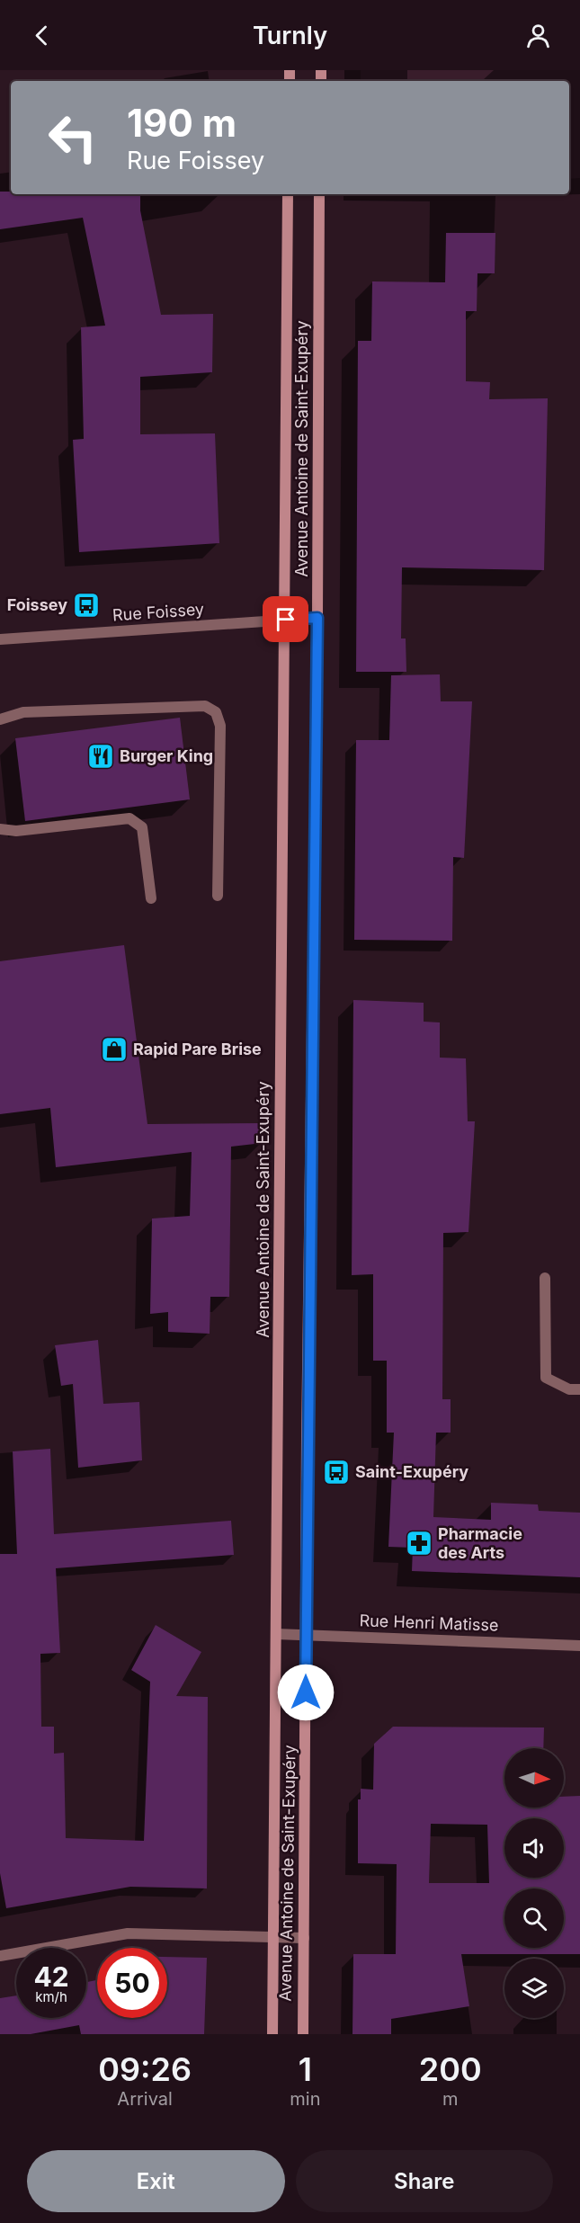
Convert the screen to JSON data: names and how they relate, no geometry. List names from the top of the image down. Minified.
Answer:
{"streets":{"main road":["Avenue Antoine de Saint-Exupéry"],"street":["Rue Foissey","Rue Henri Matisse"]},"crossings":[["Avenue Antoine de Saint-Exupéry","Rue Foissey"],["Avenue Antoine de Saint-Exupéry","Rue Henri Matisse"]],"places":{"bus stop":["Foissey","Saint-Exupéry"],"restaurant":["Burger King"],"shop":["Rapid Pare Brise"],"pharmacy":["Pharmacie des Arts"]},"north":"right","page":{"header":"Turnly","turn":["190 m","Rue Foissey"],"speed":"42 km/h","limit":"50","eta":["09:26","Arrival","1","min","200","m"],"buttons":["Exit","Share"]}}
